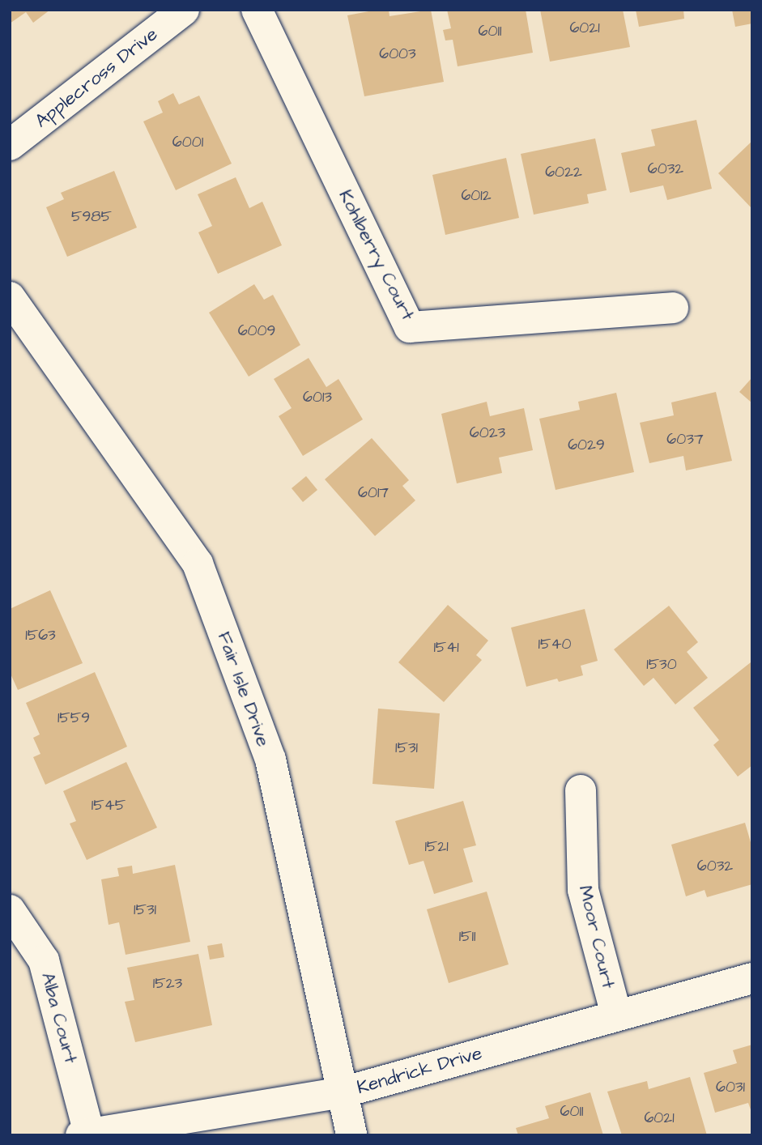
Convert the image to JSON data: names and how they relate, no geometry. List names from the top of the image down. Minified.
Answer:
{"streets":{"street":["Applecross Drive","Kohlberry Court","Fair Isle Drive","Moor Court","Alba Court","Kendrick Drive"]},"crossings":[["Fair Isle Drive","Kendrick Drive"],["Moor Court","Kendrick Drive"],["Alba Court","Kendrick Drive"]],"house_numbers":["6021","6011","6003","6001","6032","6022","6012","5985","6009","6013","6023","6037","6029","6017","1563","1540","1541","1530","1559","1531","1545","1521","6032","1531","1511","1523","6031","6011","6021"]}
